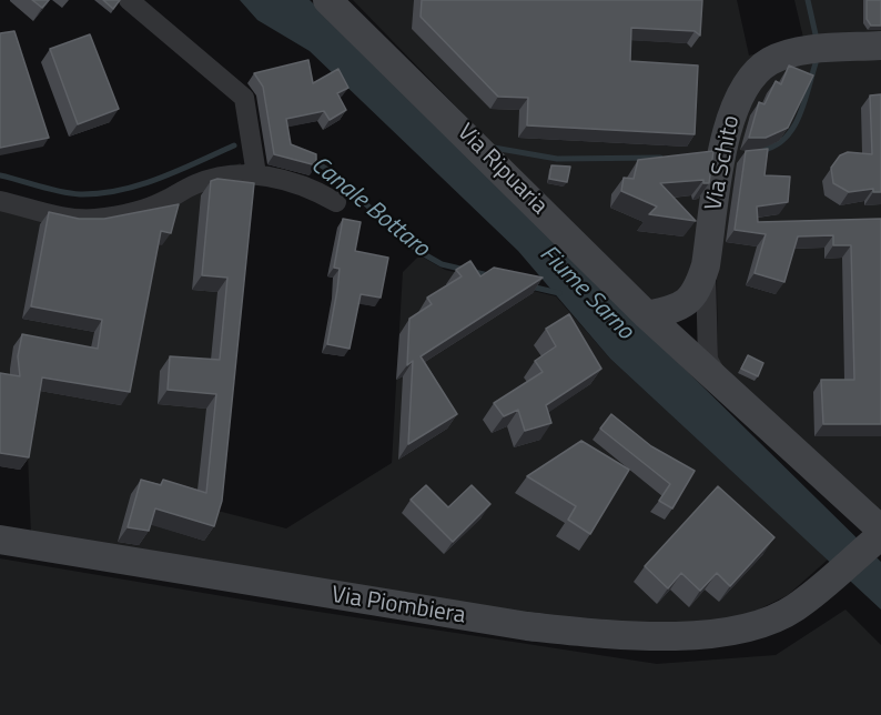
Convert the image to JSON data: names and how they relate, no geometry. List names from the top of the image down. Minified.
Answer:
{"streets":{"street":["Via Schito","Via Ripuaria","Via Piombiera"]},"crossings":[["Via Schito","Via Ripuaria"]],"water":["Canale Bottaro","Fiume Sarno"]}
